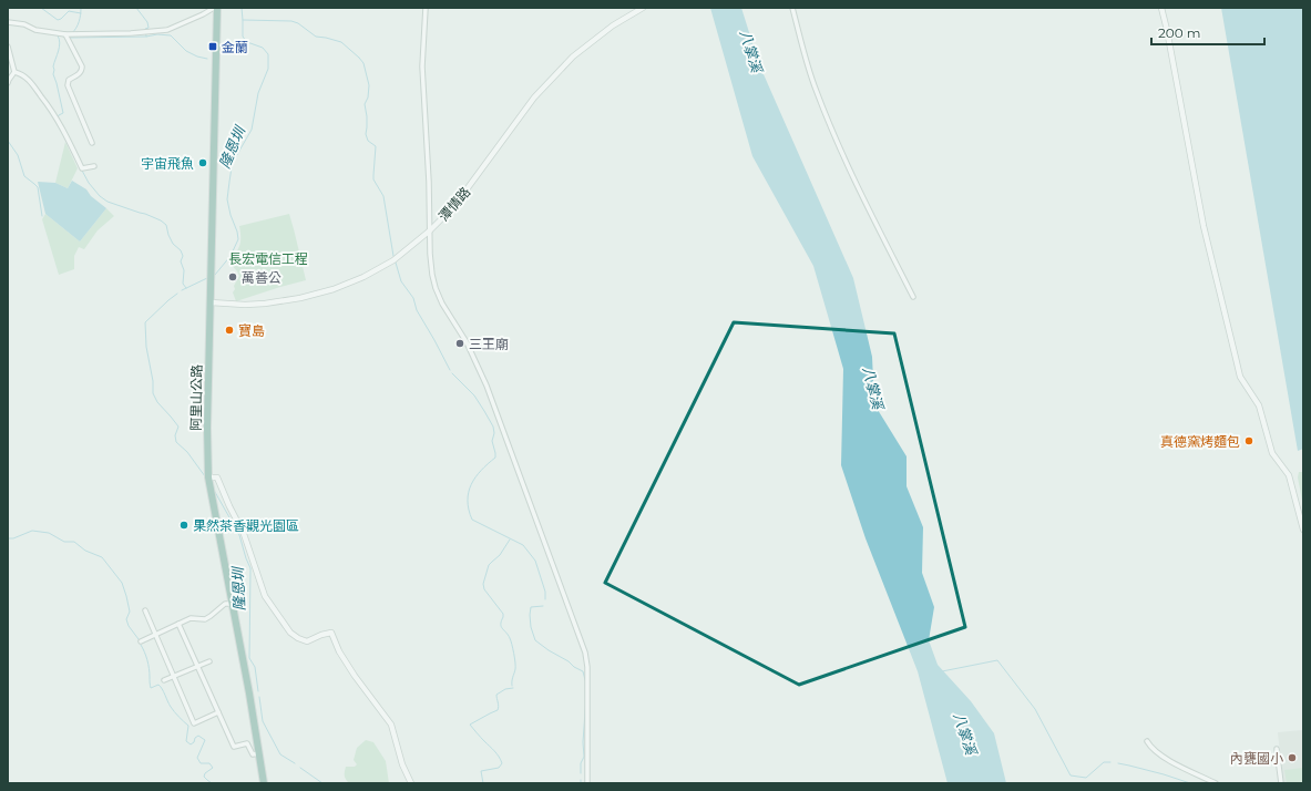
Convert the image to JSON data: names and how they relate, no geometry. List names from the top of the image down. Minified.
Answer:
{"streets":{"main road":["阿里山公路"],"street":["潭情路"]},"crossings":[["潭情路","阿里山公路"]],"water":["八掌溪","隆恩圳"],"parks":["長宏電信工程"],"places":{"transit":["金蘭"],"other":["宇宙飛魚","萬善公","寶島","三王廟","真德窯烤麵包","果然茶香觀光園區","內甕國小"]},"scale_bar":"200 m"}
